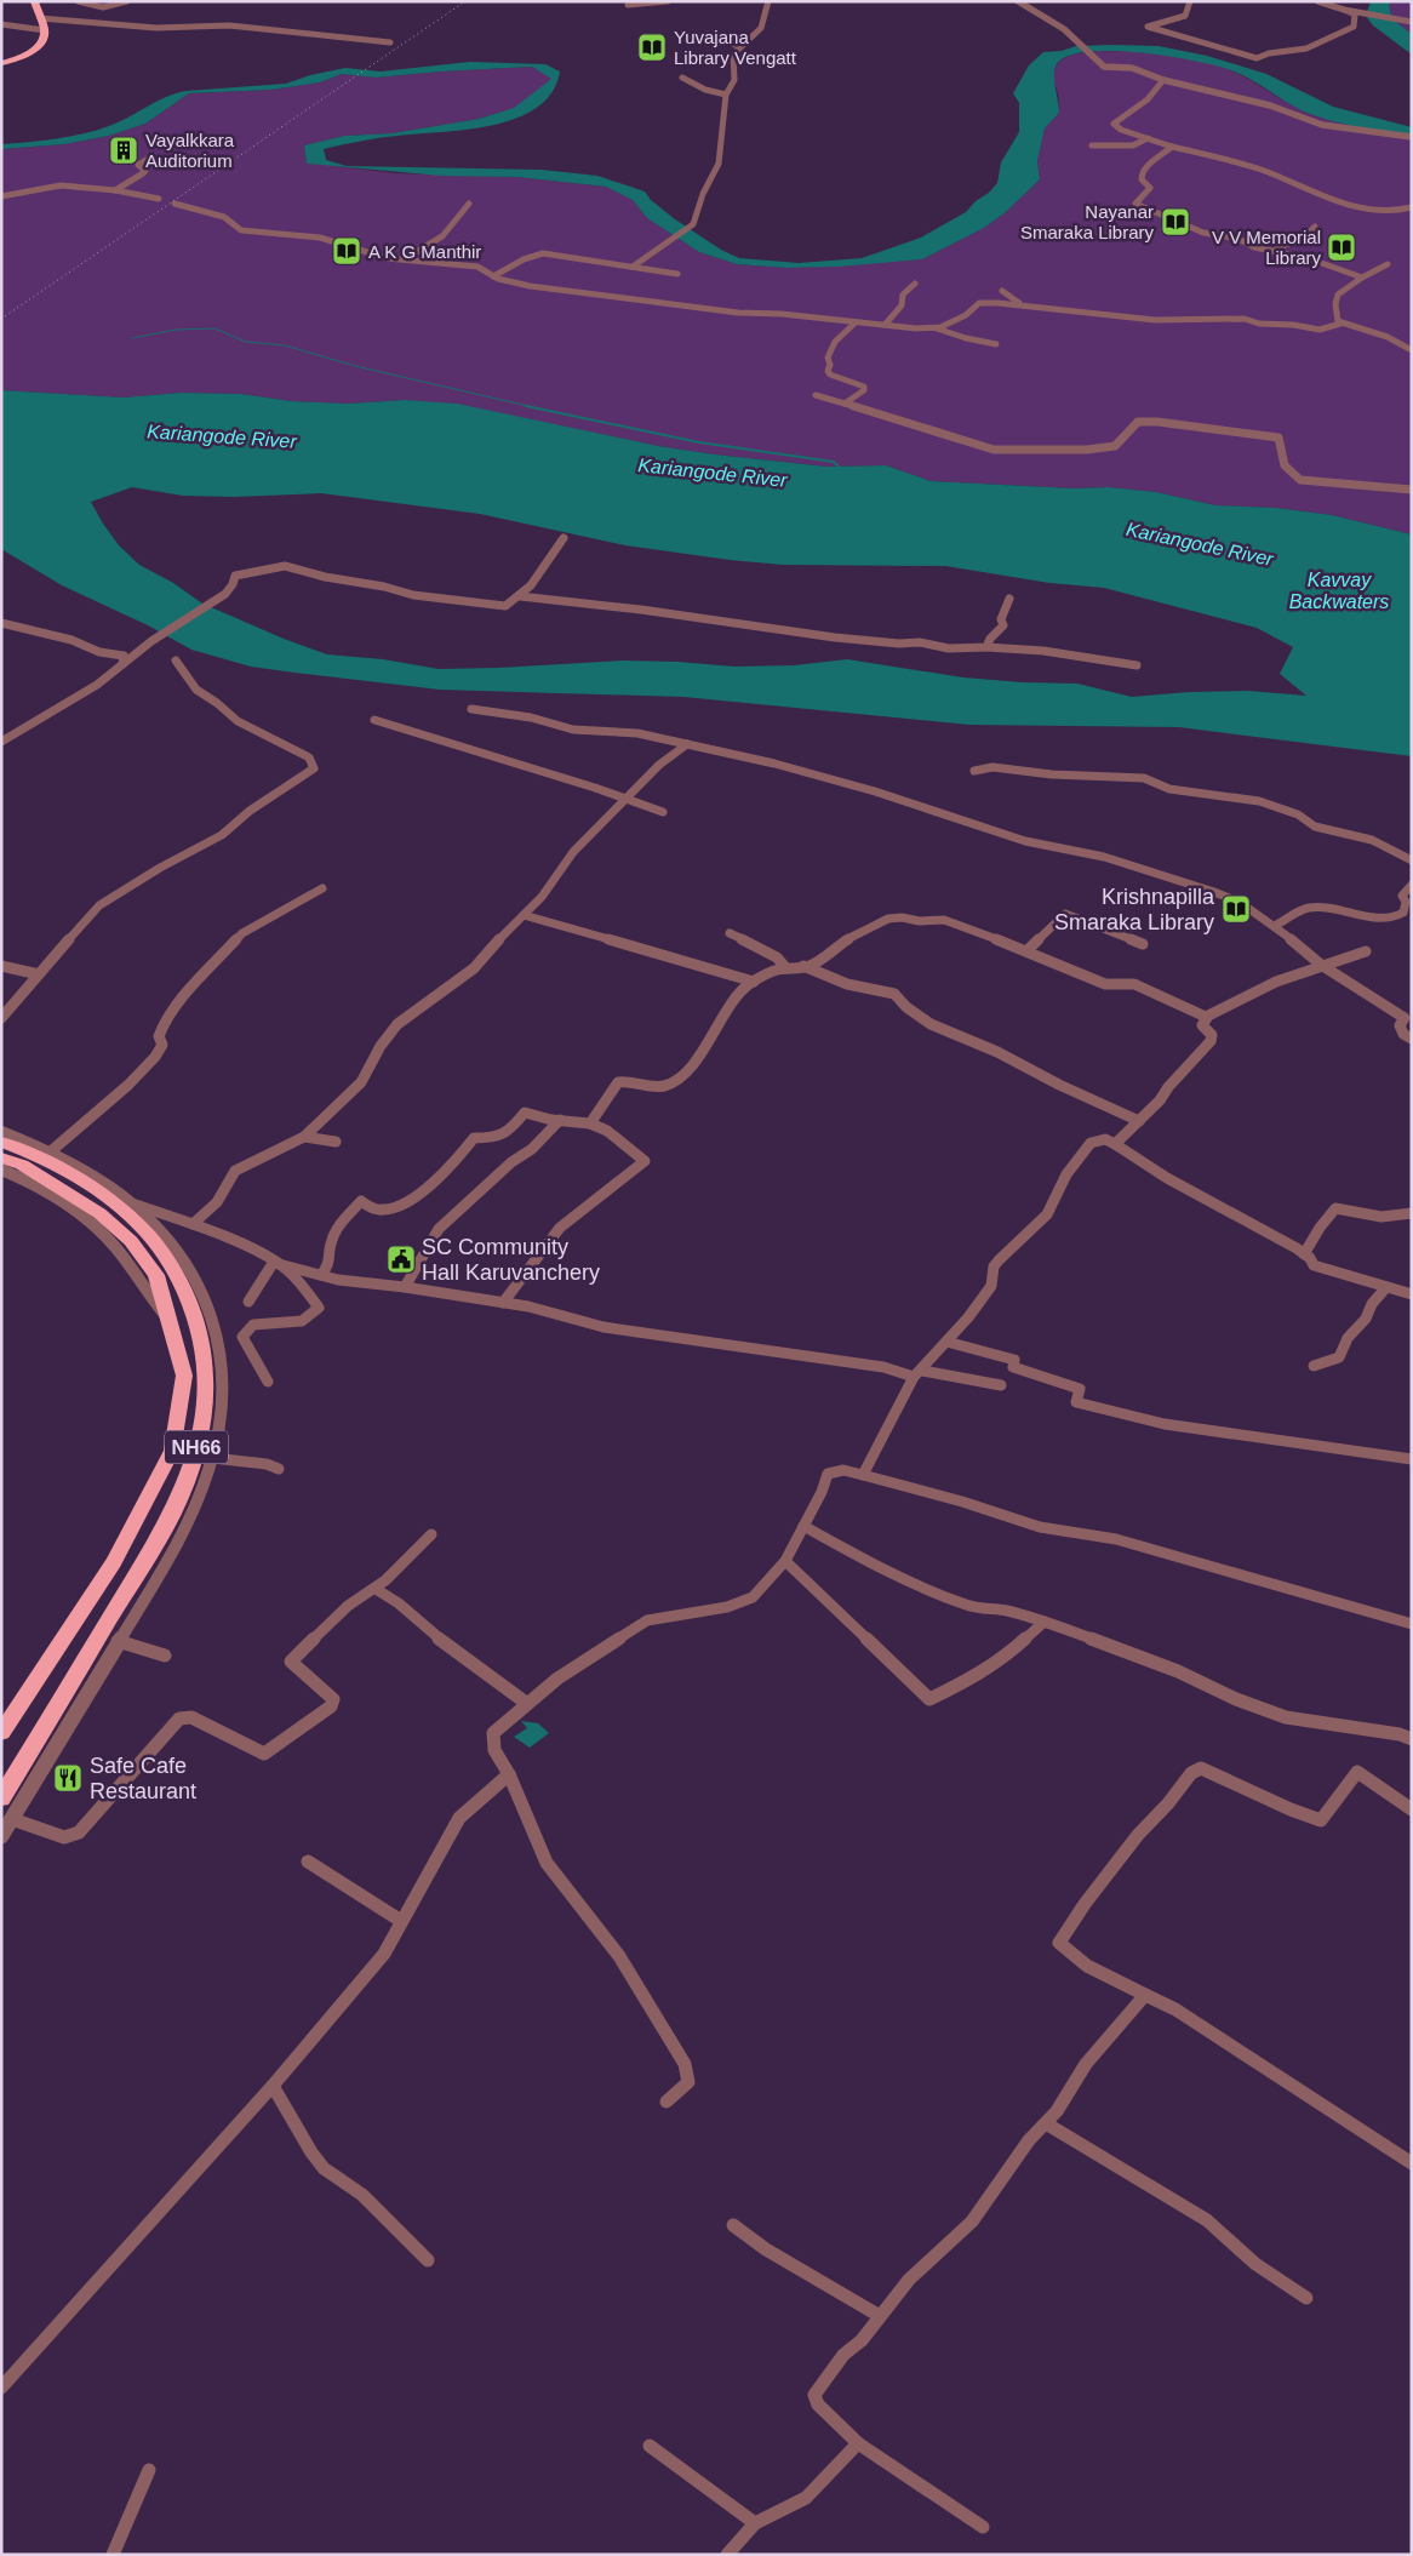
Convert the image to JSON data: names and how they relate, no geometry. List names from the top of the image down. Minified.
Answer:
{"streets":{"highway":["NH66"]},"water":["Kariangode River","Kavvay Backwaters"],"places":{"library":["Yuvajana Library Vengatt","Nayanar Smaraka Library","V V Memorial Library","A K G Manthir","Krishnapilla Smaraka Library"],"building":["Vayalkkara Auditorium"],"public building":["SC Community Hall Karuvanchery"],"restaurant":["Safe Cafe Restaurant"]}}
